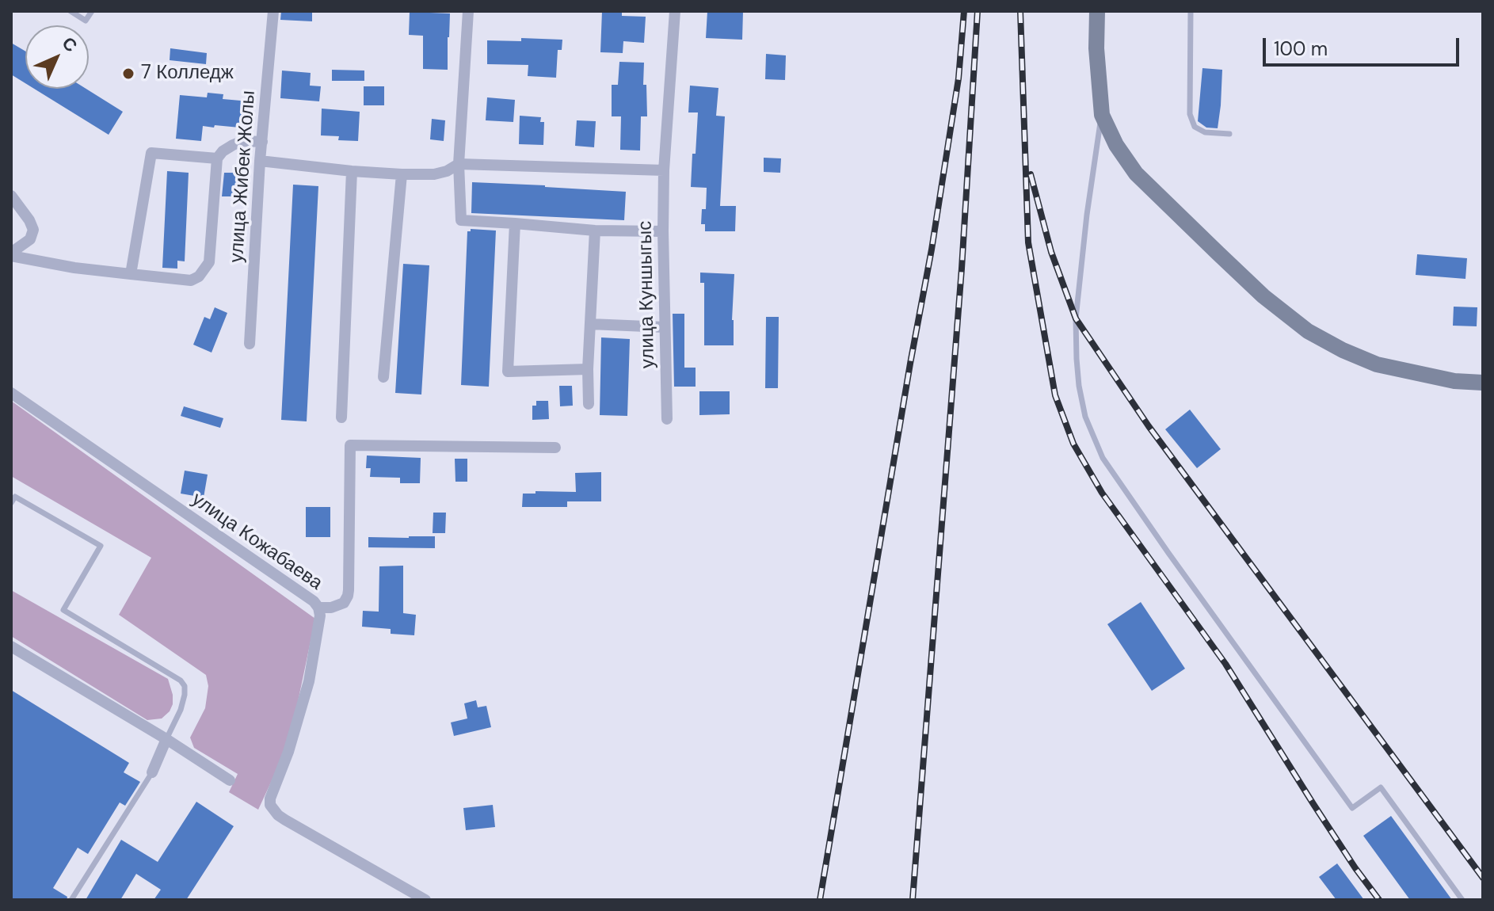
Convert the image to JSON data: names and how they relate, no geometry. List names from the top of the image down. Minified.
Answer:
{"streets":{"street":["улица Жибек Жолы","улица Куншыгыс","улица Кожабаева"]},"places":["7 Колледж"],"scale_bar":"100 m","north":"top right"}
